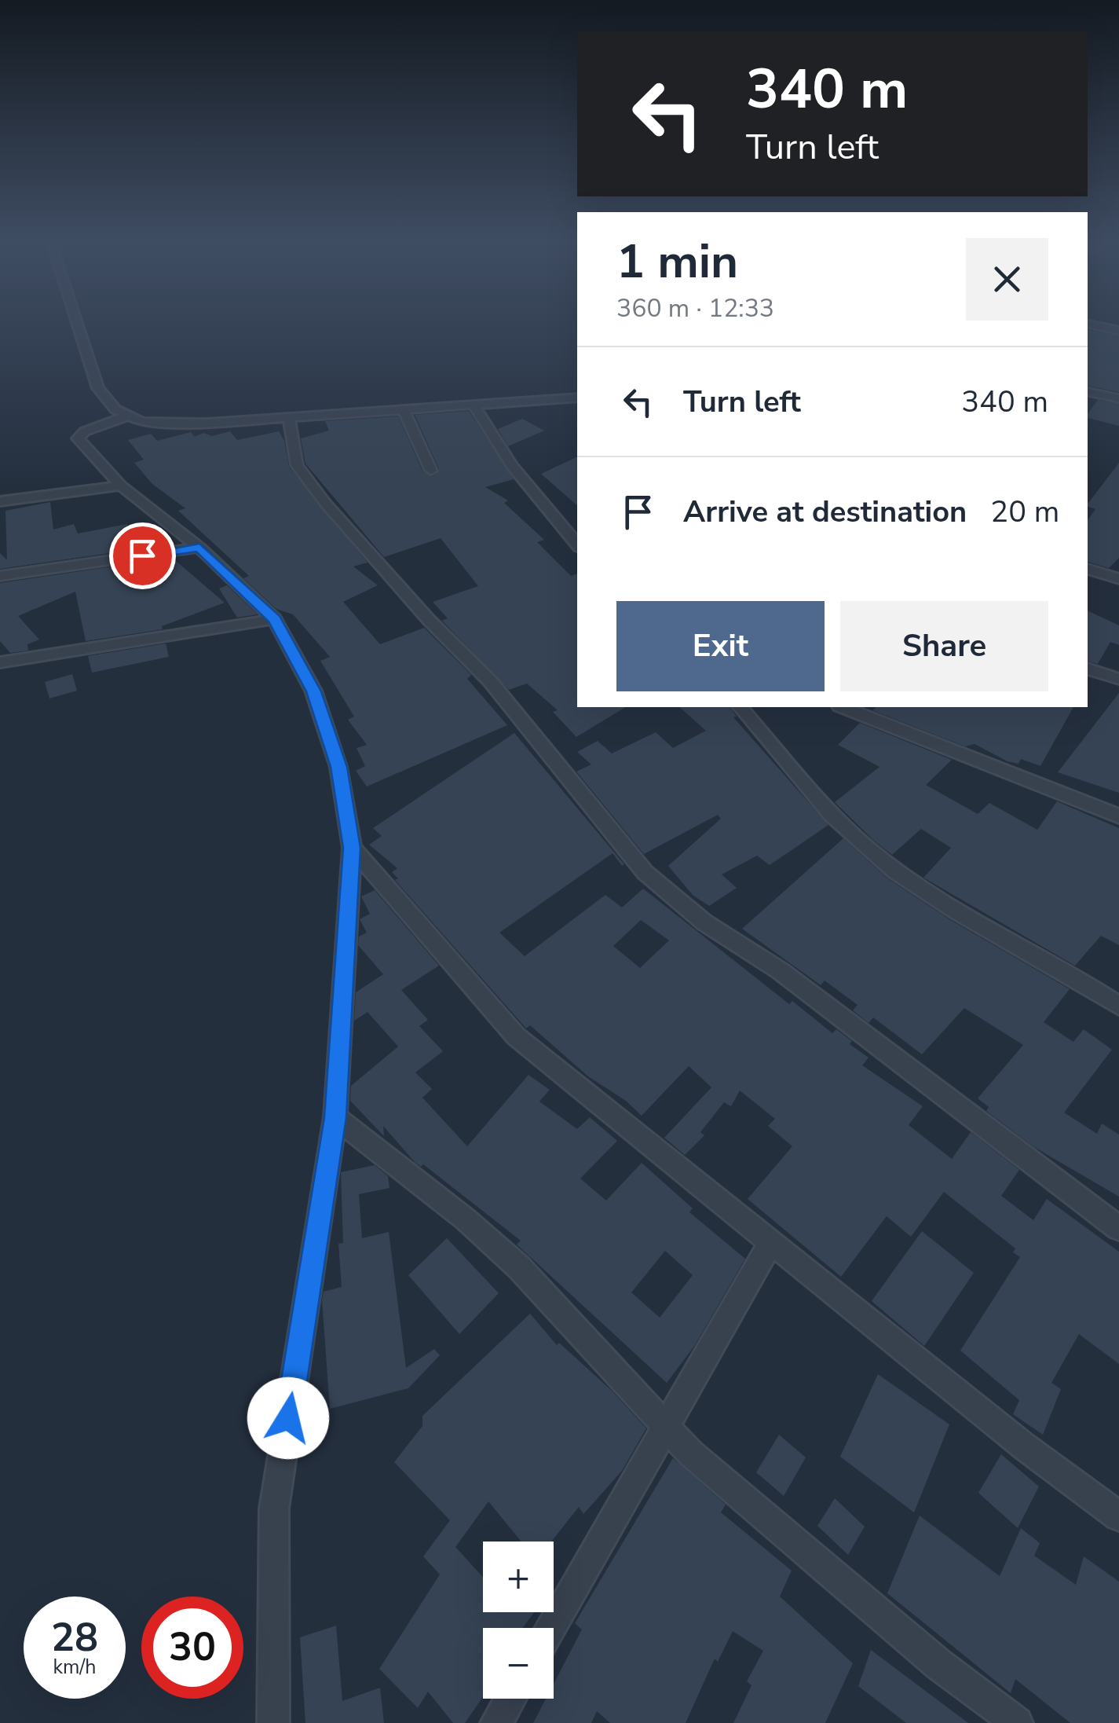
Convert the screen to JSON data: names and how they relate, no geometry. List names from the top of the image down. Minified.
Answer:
{"page":{"turn":["340 m","Turn left"],"heading":["1 min","360 m · 12:33"],"list":[{"name":"Turn left","value":"340 m"},{"name":"Arrive at destination","value":"20 m"}],"buttons":["Exit","Share"],"map_buttons":["+","−"],"speed":"28 km/h","limit":"30"}}
